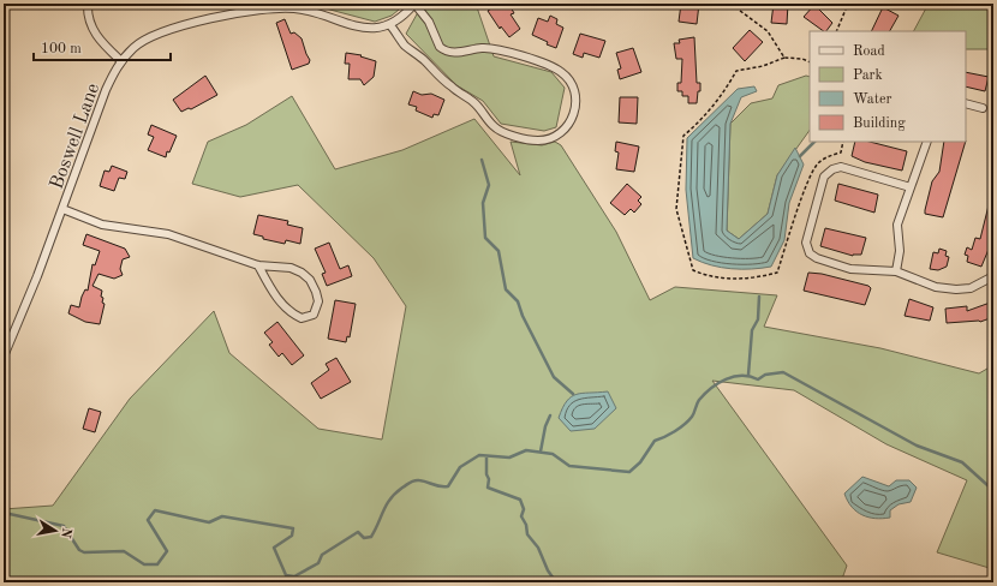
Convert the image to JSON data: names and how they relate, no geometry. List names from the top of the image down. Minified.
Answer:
{"streets":{"street":["Boswell Lane"]},"legend":["Road","Park","Water","Building"],"scale_bar":"100 m","north":"right"}
